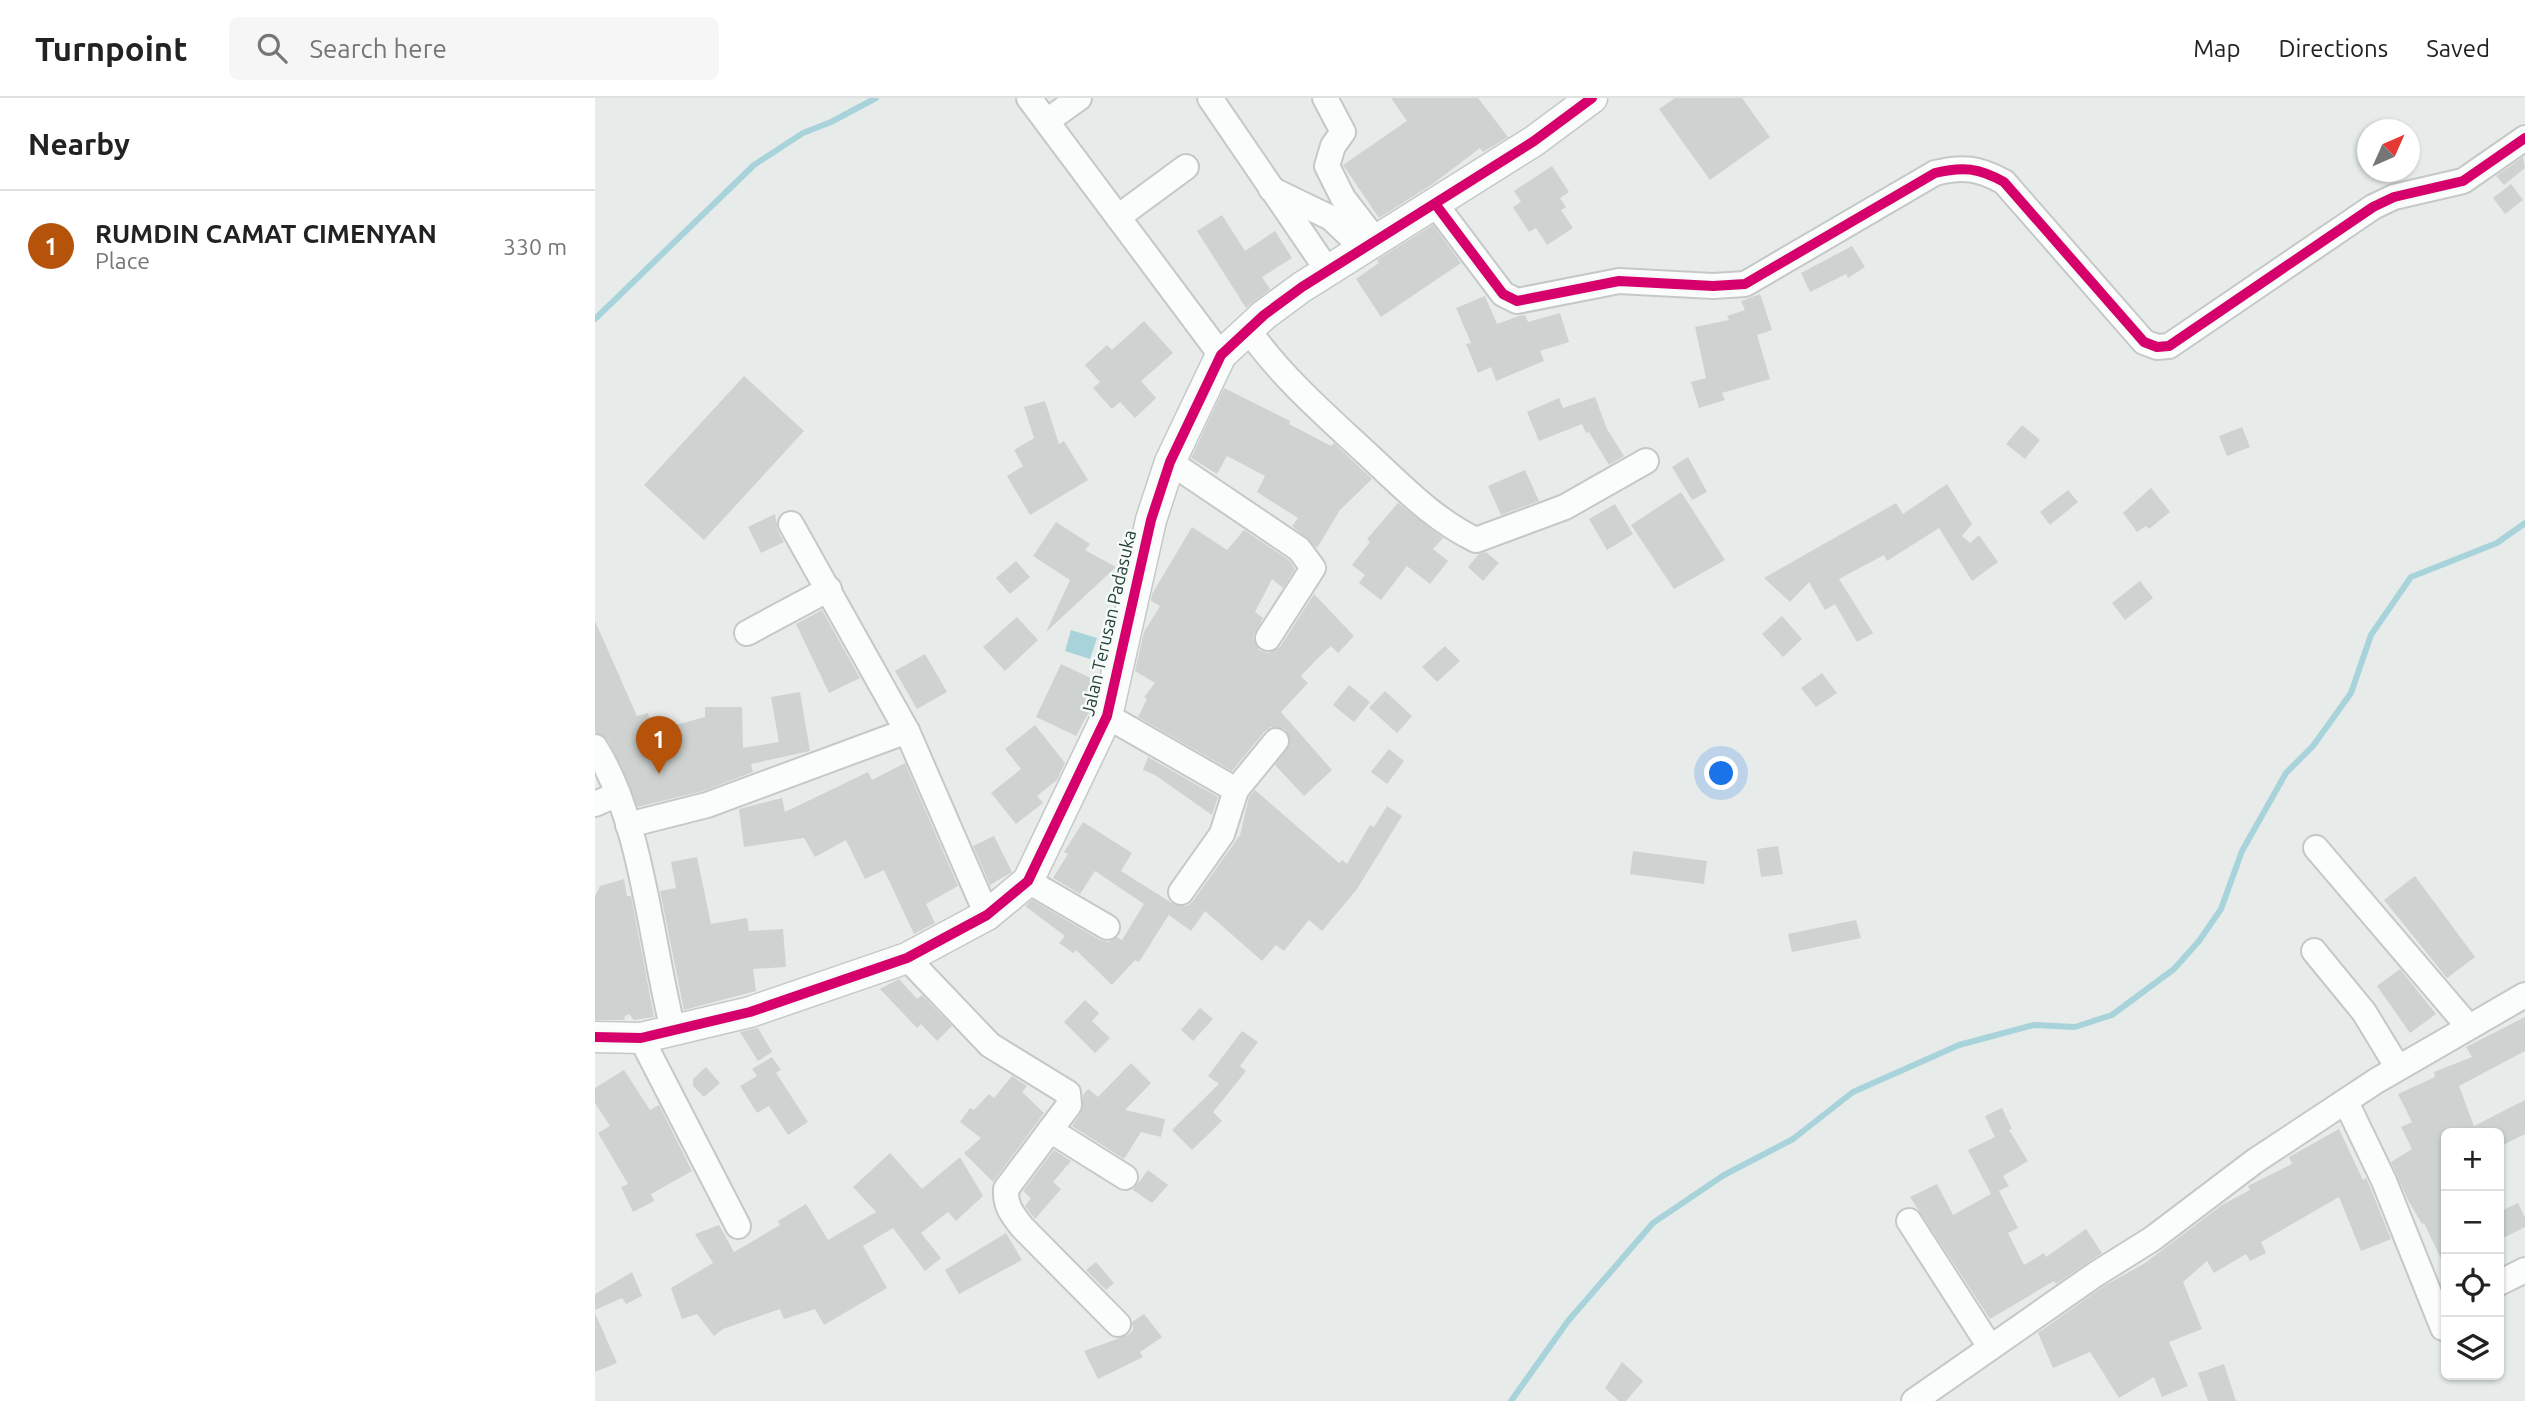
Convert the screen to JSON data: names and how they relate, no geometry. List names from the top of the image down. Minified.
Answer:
{"streets":{"street":["Jalan Terusan Padasuka"]},"north":"top right","page":{"header":"Turnpoint","search":"Search here","nav":["Map","Directions","Saved"],"heading":"Nearby","list":[{"mark":"1","name":"RUMDIN CAMAT CIMENYAN","note":"Place","value":"330 m"}],"pins":"1","map_buttons":["+","−"]}}
